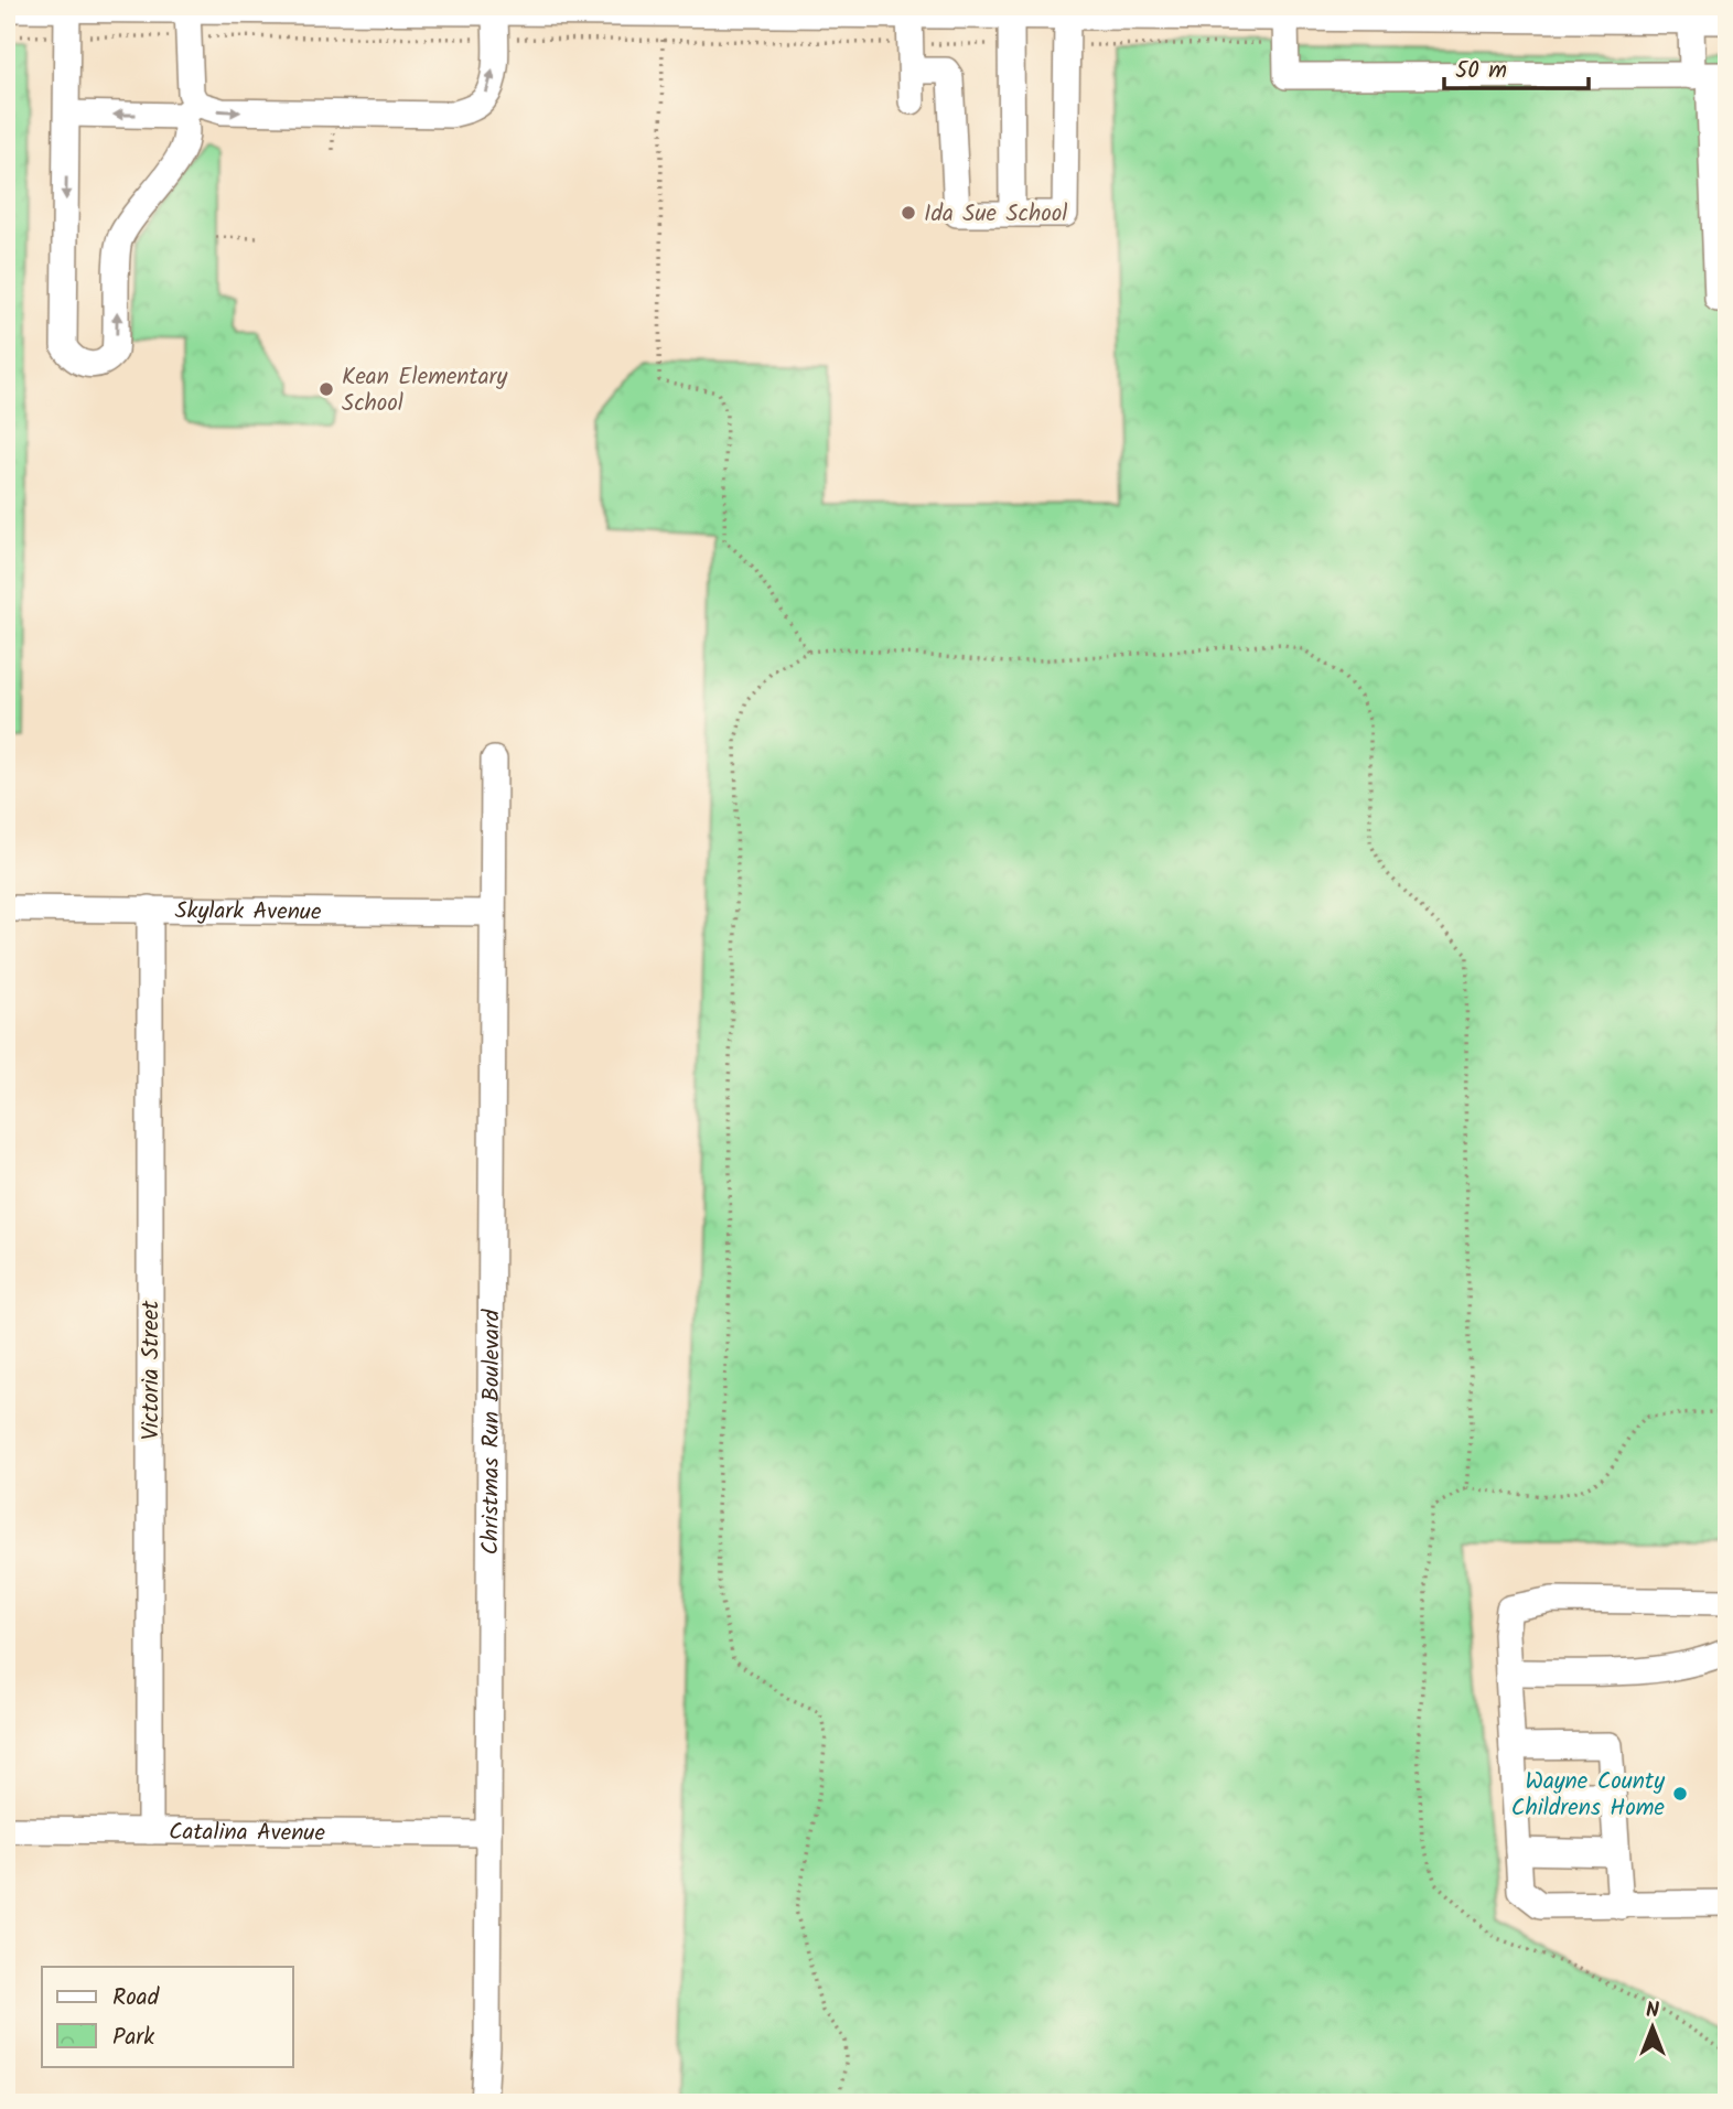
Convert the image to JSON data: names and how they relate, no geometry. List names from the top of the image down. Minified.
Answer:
{"streets":{"street":["Skylark Avenue","Victoria Street","Christmas Run Boulevard","Catalina Avenue"]},"crossings":[["Skylark Avenue","Victoria Street"],["Skylark Avenue","Christmas Run Boulevard"],["Victoria Street","Catalina Avenue"],["Christmas Run Boulevard","Catalina Avenue"]],"places":["Ida Sue School","Kean Elementary School","Wayne County Childrens Home"],"legend":["Road","Park"],"scale_bar":"50 m","north":"top"}
